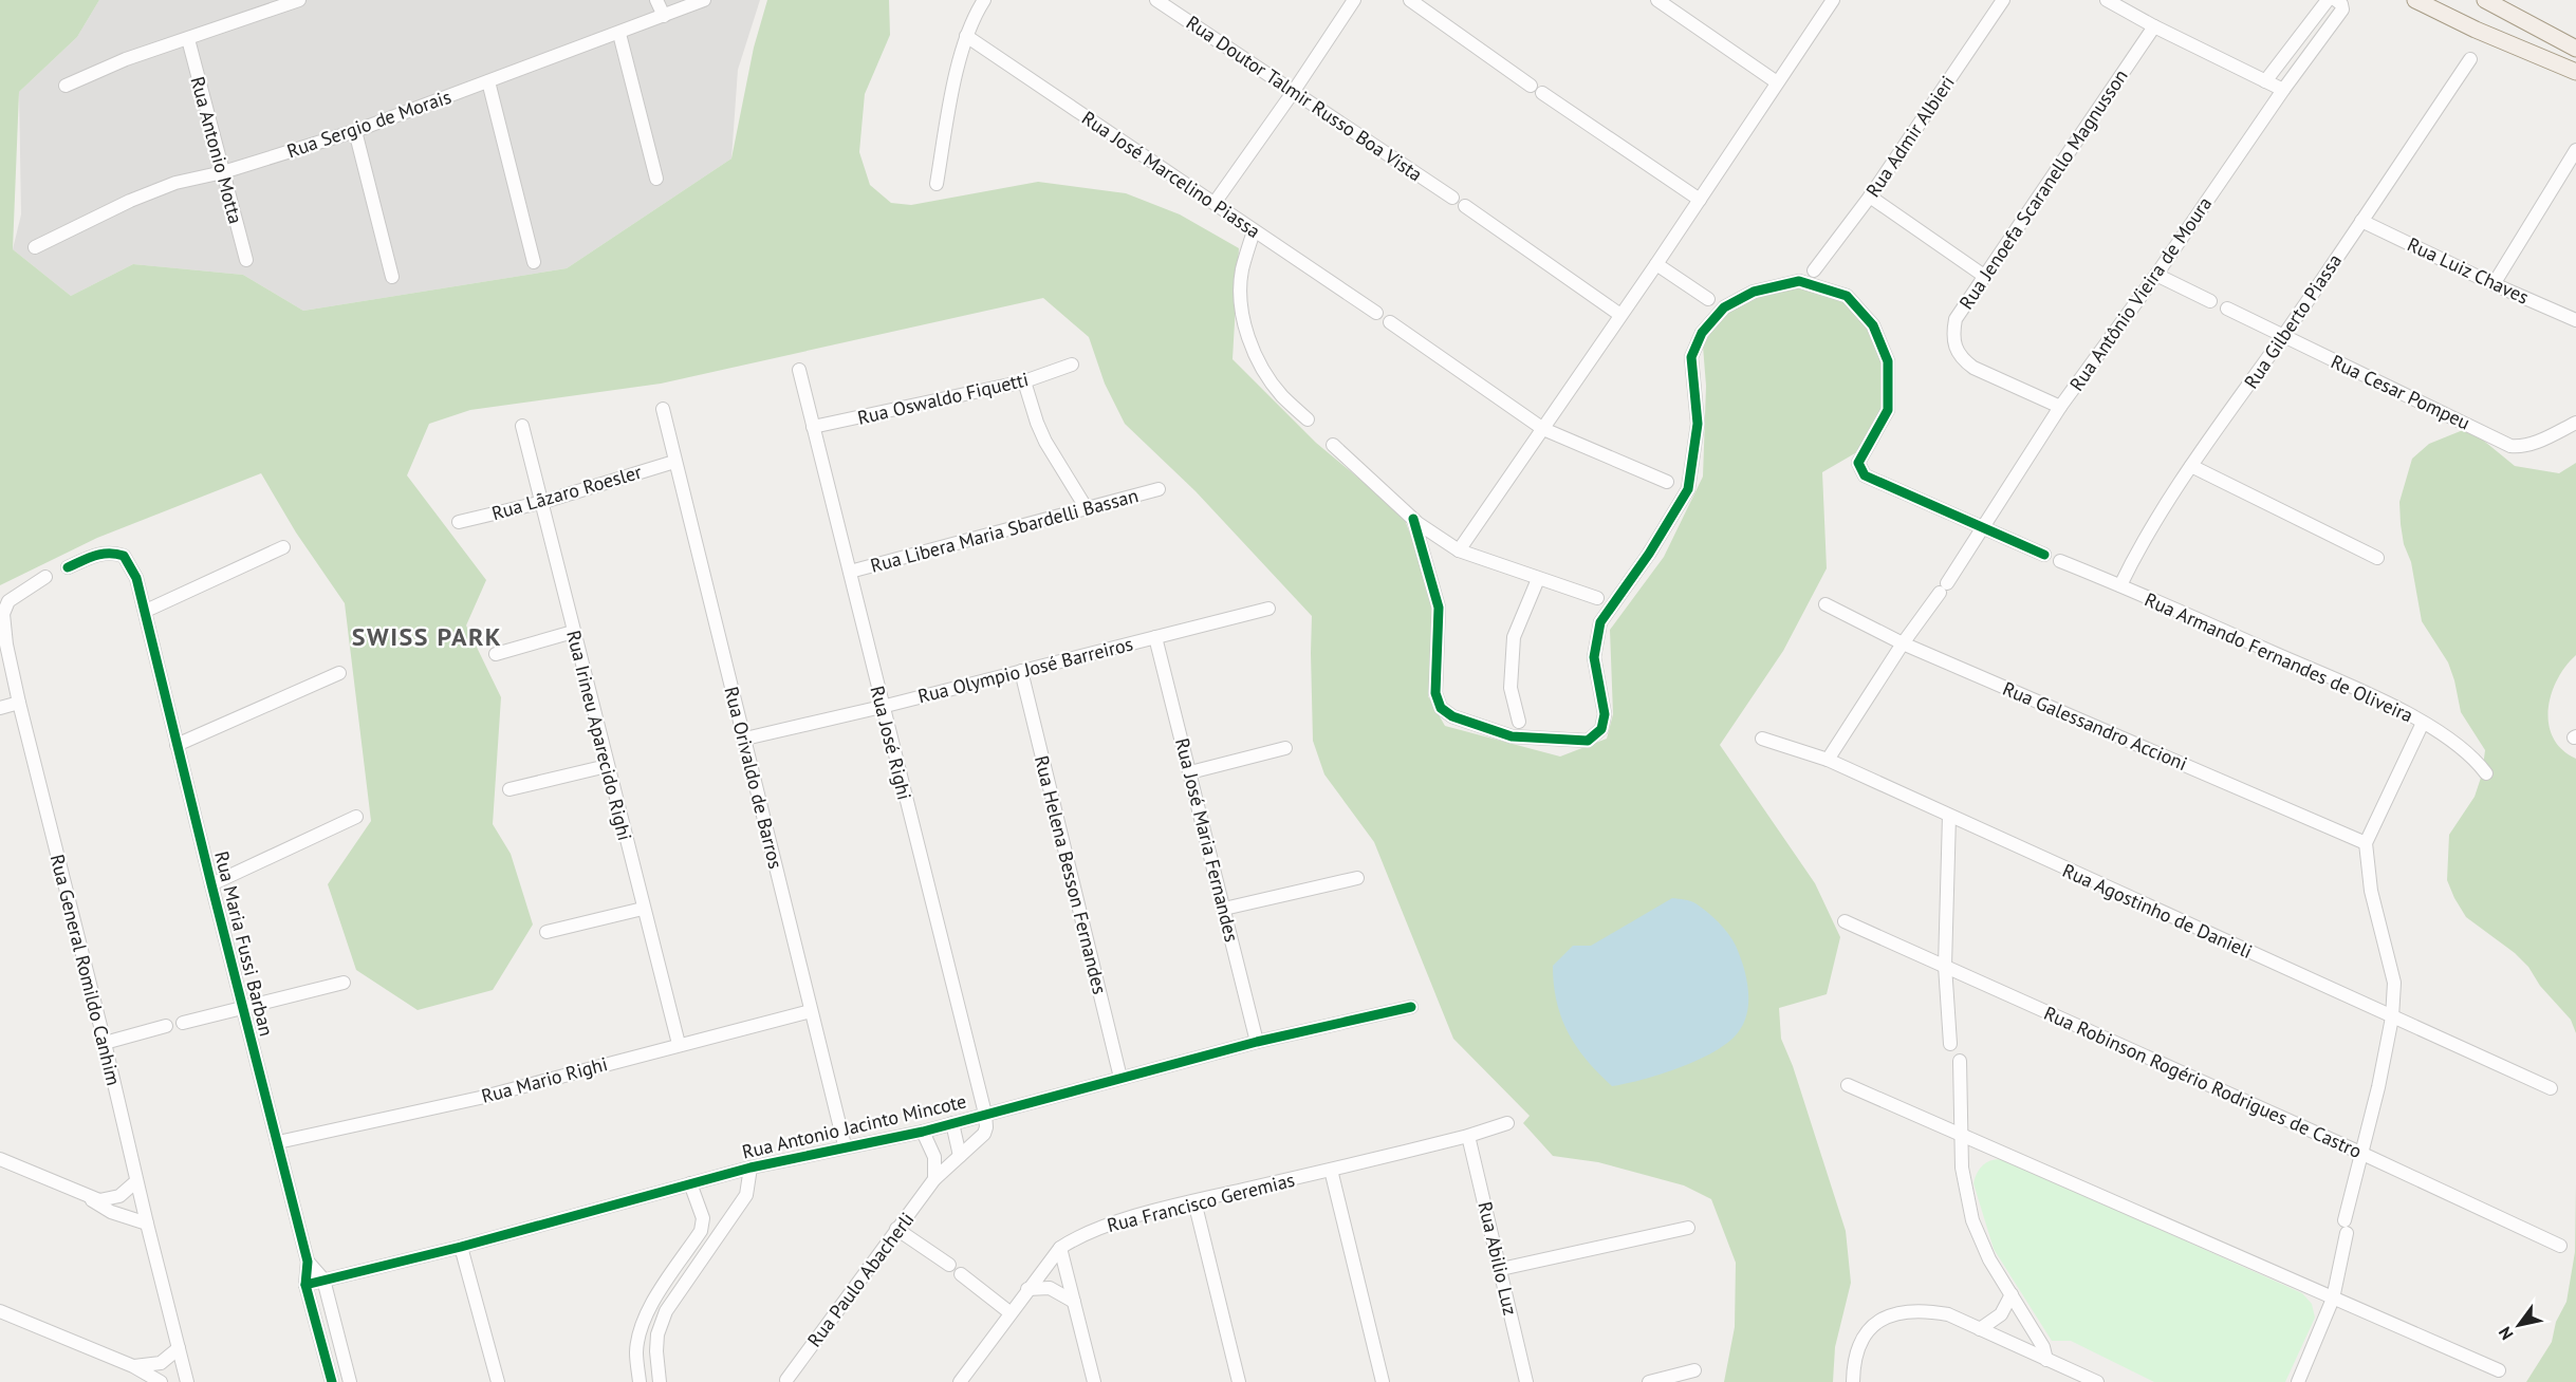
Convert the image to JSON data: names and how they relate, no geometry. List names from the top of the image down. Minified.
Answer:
{"streets":{"street":["Rua Doutor Talmir Russo Boa Vista","Rua Sergio de Morais","Rua Admir Albieri","Rua Antonio Motta","Rua José Marcelino Piassa","Rua Jenoefa Scaranello Magnusson","Rua Luiz Chaves","Rua Antônio Vieira de Moura","Rua Gilberto Piassa","Rua Cesar Pompeu","Rua Oswaldo Fiquetti","Rua Lãzaro Roesler","Rua Libera Maria Sbardelli Bassan","Rua Armando Fernandes de Oliveira","Rua Olympio José Barreiros","Rua Galessandro Accioni","Rua Irineu Aparecido Righi","Rua José Righi","Rua Orivaldo de Barros","Rua José Maria Fernandes","Rua Helena Besson Fernandes","Rua Agostinho de Danieli","Rua Maria Fussi Barban","Rua General Romildo Canhim","Rua Mario Righi","Rua Robinson Rogério Rodrigues de Castro","Rua Antonio Jacinto Mincote","Rua Francisco Geremias","Rua Abilio Luz","Rua Paulo Abacherli"]},"crossings":[["Rua Sergio de Morais","Rua Antonio Motta"],["Rua Jenoefa Scaranello Magnusson","Rua Antônio Vieira de Moura"],["Rua Luiz Chaves","Rua Gilberto Piassa"],["Rua Antônio Vieira de Moura","Rua Galessandro Accioni"],["Rua Antônio Vieira de Moura","Rua Agostinho de Danieli"],["Rua Gilberto Piassa","Rua Cesar Pompeu"],["Rua Gilberto Piassa","Rua Armando Fernandes de Oliveira"],["Rua Oswaldo Fiquetti","Rua José Righi"],["Rua Lãzaro Roesler","Rua Irineu Aparecido Righi"],["Rua Lãzaro Roesler","Rua Orivaldo de Barros"],["Rua Libera Maria Sbardelli Bassan","Rua José Righi"],["Rua Olympio José Barreiros","Rua José Righi"],["Rua Olympio José Barreiros","Rua Orivaldo de Barros"],["Rua Olympio José Barreiros","Rua José Maria Fernandes"],["Rua Olympio José Barreiros","Rua Helena Besson Fernandes"],["Rua Irineu Aparecido Righi","Rua Mario Righi"],["Rua José Righi","Rua Antonio Jacinto Mincote"],["Rua José Righi","Rua Paulo Abacherli"],["Rua Orivaldo de Barros","Rua Mario Righi"],["Rua Orivaldo de Barros","Rua Antonio Jacinto Mincote"],["Rua José Maria Fernandes","Rua Antonio Jacinto Mincote"],["Rua Helena Besson Fernandes","Rua Antonio Jacinto Mincote"],["Rua Maria Fussi Barban","Rua Mario Righi"],["Rua Maria Fussi Barban","Rua Antonio Jacinto Mincote"],["Rua Antonio Jacinto Mincote","Rua Paulo Abacherli"],["Rua Francisco Geremias","Rua Abilio Luz"]],"districts":["SWISS PARK"],"north":"bottom left"}
